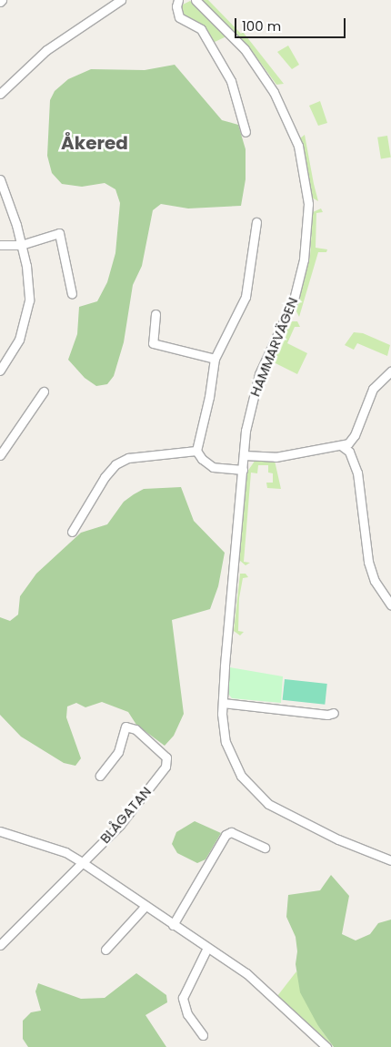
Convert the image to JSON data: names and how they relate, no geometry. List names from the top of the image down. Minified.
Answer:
{"streets":{"street":["HAMMARVÄGEN","BLÅGATAN"]},"districts":["Åkered"],"scale_bar":"100 m"}
